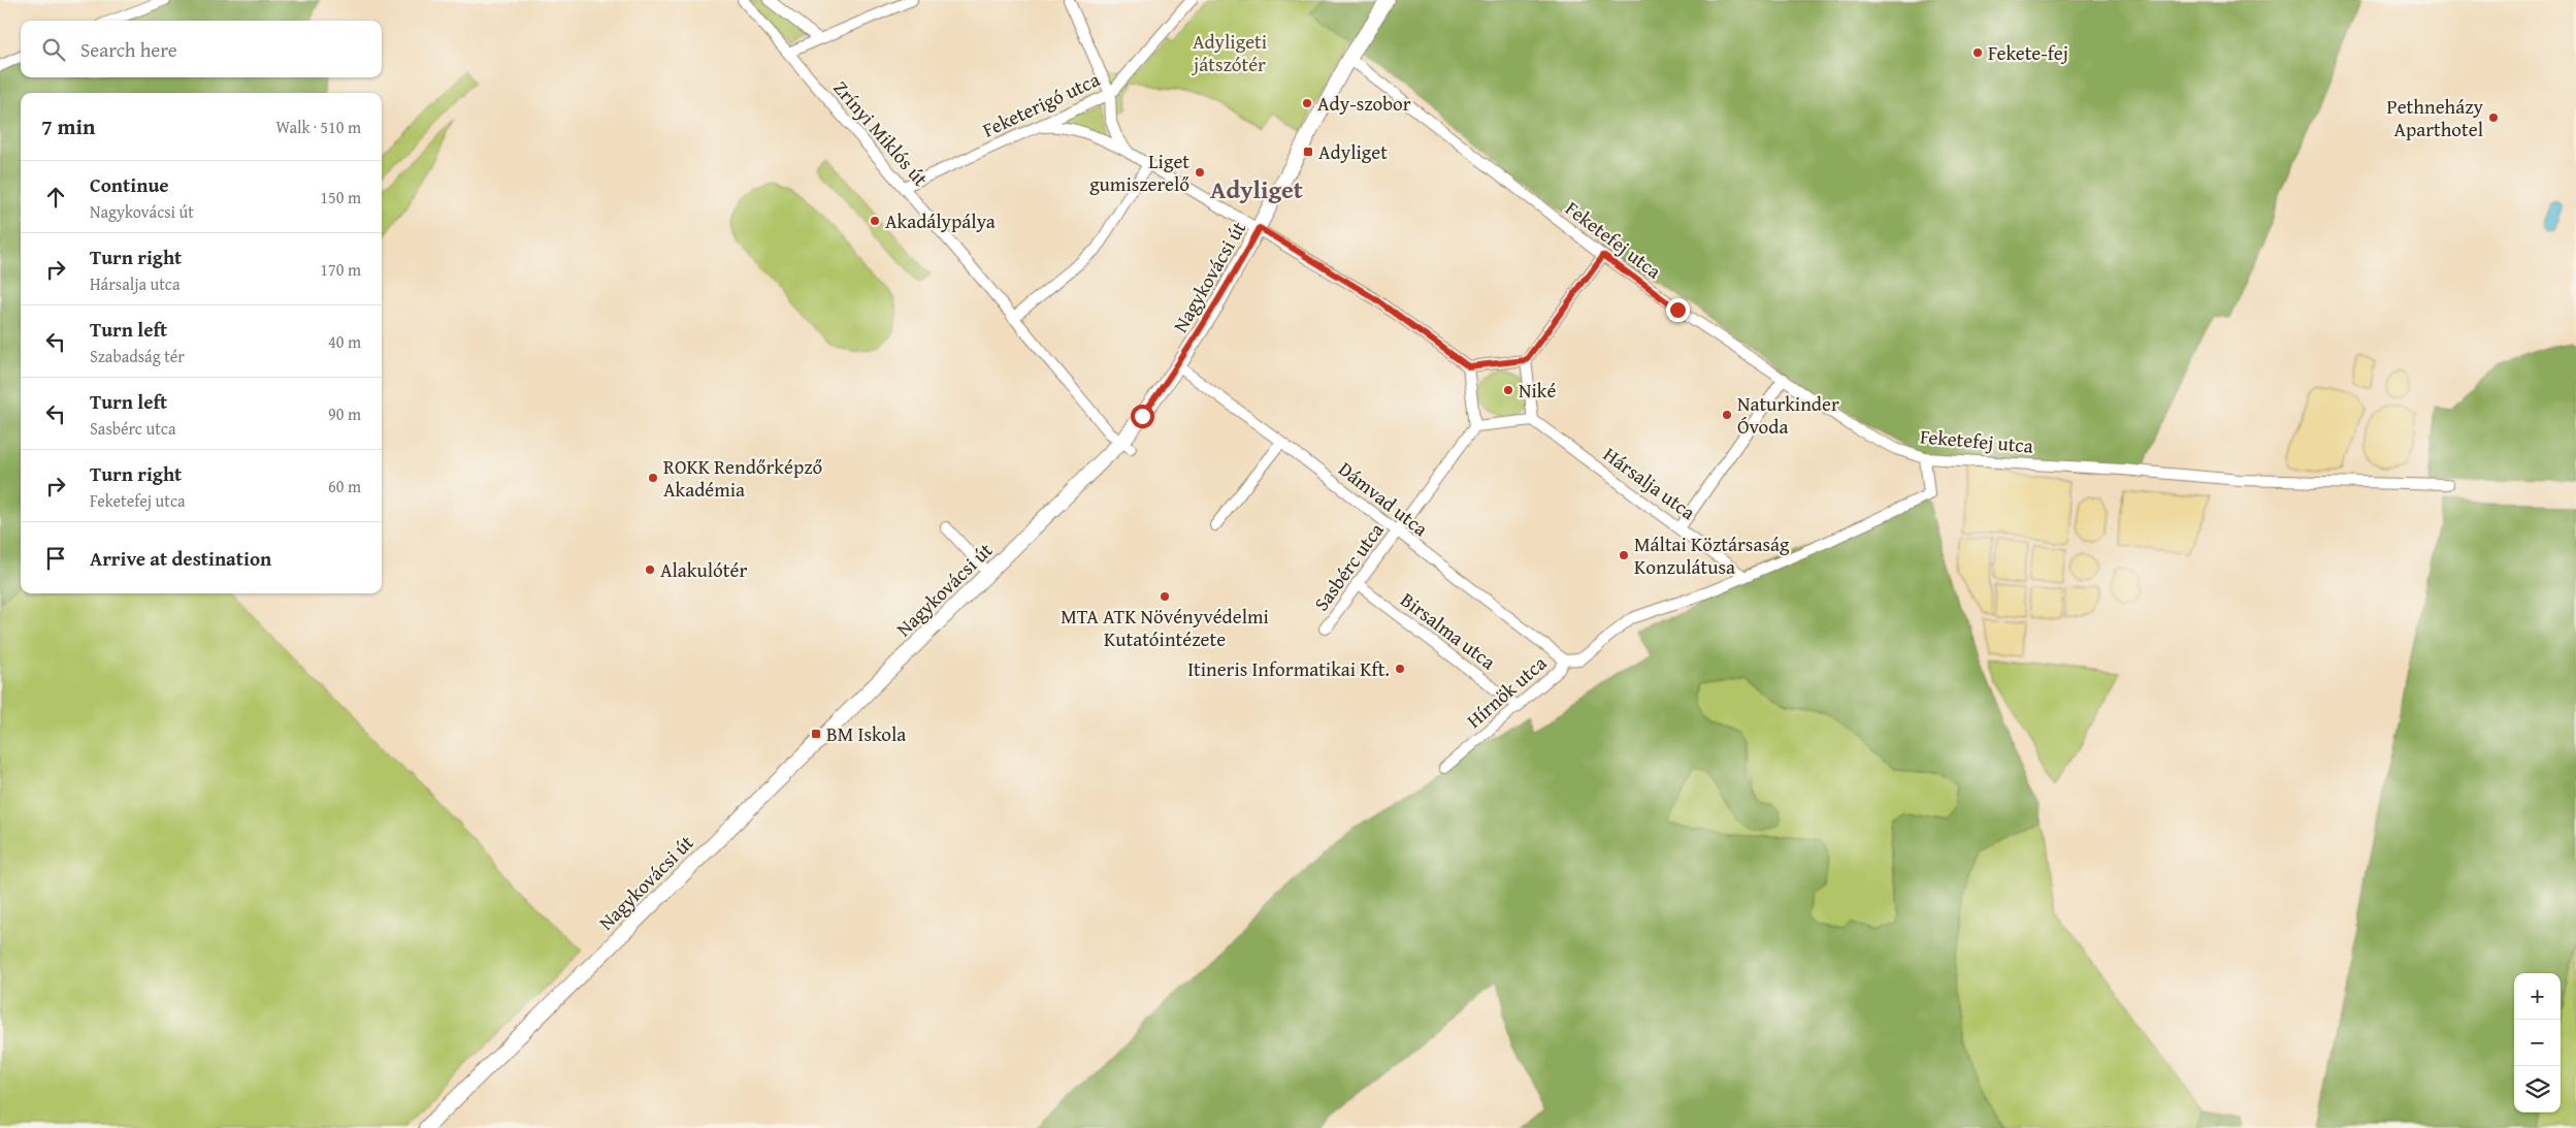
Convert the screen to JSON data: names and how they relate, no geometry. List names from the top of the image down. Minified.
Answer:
{"streets":{"street":["Feketerigó utca","Zrínyi Miklós út","Feketefej utca","Nagykovácsi út","Hársalja utca","Dámvad utca","Sasbérc utca","Birsalma utca","Hírnök utca"]},"crossings":[["Feketerigó utca","Zrínyi Miklós út"],["Zrínyi Miklós út","Nagykovácsi út"],["Feketefej utca","Nagykovácsi út"],["Feketefej utca","Hírnök utca"],["Nagykovácsi út","Dámvad utca"],["Hársalja utca","Hírnök utca"],["Dámvad utca","Sasbérc utca"],["Dámvad utca","Hírnök utca"],["Sasbérc utca","Birsalma utca"],["Birsalma utca","Hírnök utca"]],"districts":["Adyliget"],"parks":["Adyligeti játszótér"],"places":{"other":["Fekete-fej","Ady-szobor","Pethneházy Aparthotel","Liget gumiszerelő","Akadálypálya","Niké","Naturkinder Óvoda","ROKK Rendőrképző Akadémia","Máltai Köztársaság Konzulátusa","Alakulótér","MTA ATK Növényvédelmi Kutatóintézete","Itineris Informatikai Kft."],"transit":["Adyliget","BM Iskola"]},"page":{"search":"Search here","heading":["7 min","Walk · 510 m"],"list":[["Continue","Nagykovácsi út","150 m"],["Turn right","Hársalja utca","170 m"],["Turn left","Szabadság tér","40 m"],["Turn left","Sasbérc utca","90 m"],["Turn right","Feketefej utca","60 m"],"Arrive at destination"],"map_buttons":["+","−"]}}
